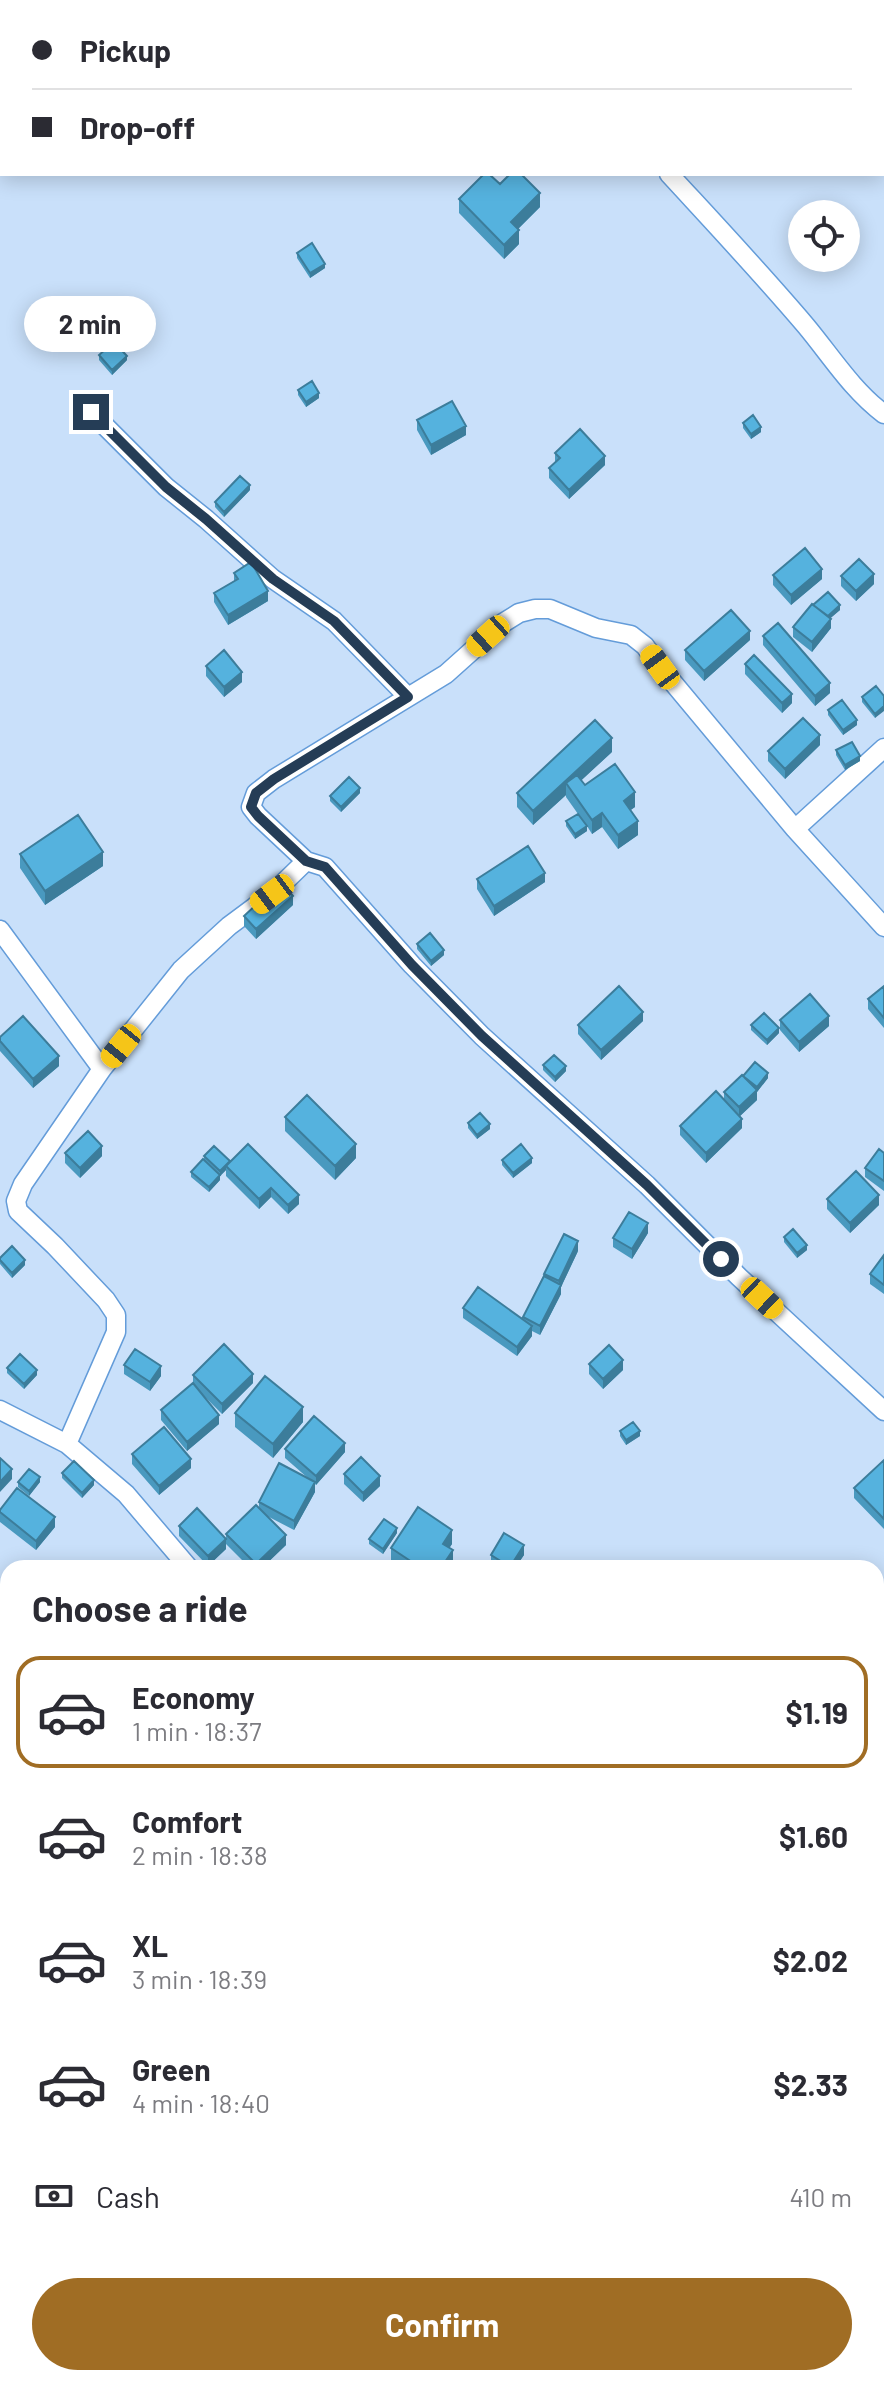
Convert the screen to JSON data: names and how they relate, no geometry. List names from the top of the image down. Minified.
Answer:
{"page":{"banner":["Pickup","Drop-off"],"bubble":"2 min","heading":"Choose a ride","list":[{"name":"Economy","note":"1 min · 18:37","value":"$1.19"},{"name":"Comfort","note":"2 min · 18:38","value":"$1.60"},{"name":"XL","note":"3 min · 18:39","value":"$2.02"},{"name":"Green","note":"4 min · 18:40","value":"$2.33"}],"pay":["Cash","410 m"],"buttons":"Confirm"}}
